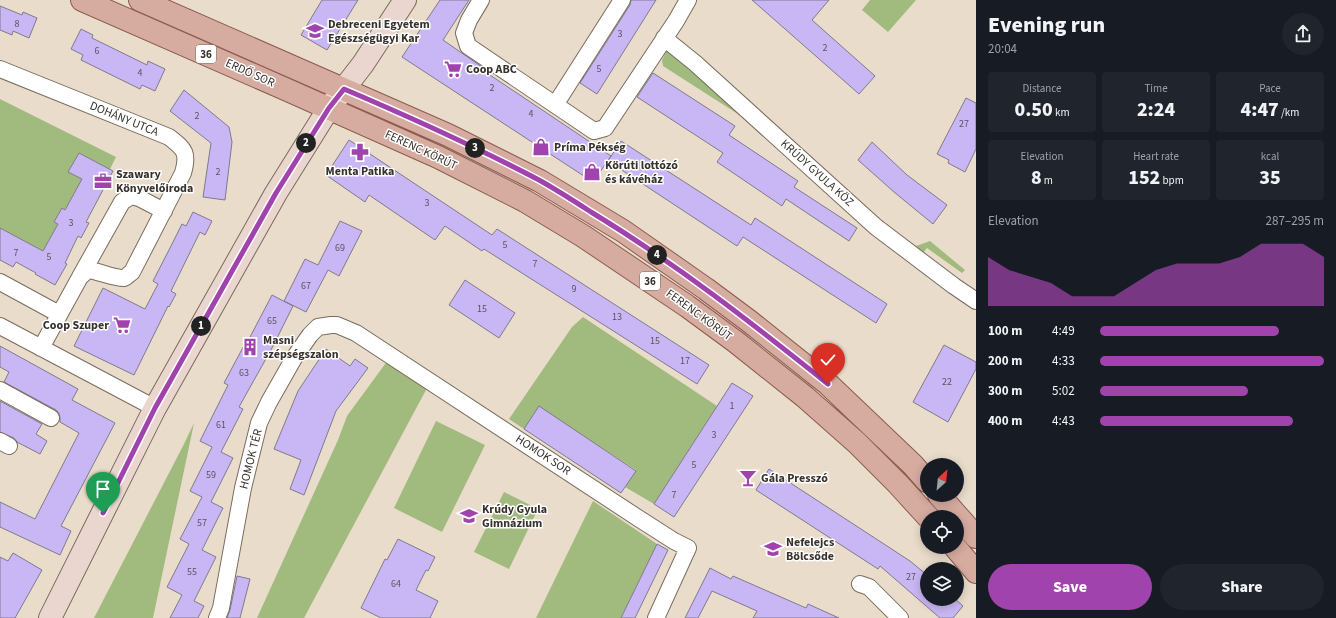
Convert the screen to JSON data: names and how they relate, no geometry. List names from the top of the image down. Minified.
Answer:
{"streets":{"main road":["36","ERDŐ SOR","FERENC KÖRÚT"],"street":["DOHÁNY UTCA","KRÚDY GYULA KÖZ","HOMOK SOR","HOMOK TÉR"]},"crossings":[["ERDŐ SOR","FERENC KÖRÚT"],["HOMOK SOR","HOMOK TÉR"]],"places":{"school or university":["Debreceni Egyetem Egészségügyi Kar","Krúdy Gyula Gimnázium","Nefelejcs Bölcsőde"],"supermarket":["Coop ABC","Coop Szuper"],"shop":["Príma Pékség","Körúti lottózó és kávéház"],"pharmacy":["Menta Patika"],"office":["Szawary Könyvelőiroda"],"building":["Masni szépségszalon"],"bar":["Gála Presszó"]},"house_numbers":["8","3","2","6","5","4","2","4","2","27","2","3","3","5","69","7","5","7","67","9","15","13","65","15","17","63","22","1","61","3","5","59","7","57","55","27","64"],"north":"top right","page":{"heading":["Evening run","20:04"],"stats":[["Distance","0.50 km"],["Time","2:24"],["Pace","4:47 /km"],["Elevation","8 m"],["Heart rate","152 bpm"],["kcal","35"]],"pins":["2","3","4","1"],"chart":["Elevation","287–295 m"],"list":[{"name":"100 m","note":"4:49"},{"name":"200 m","note":"4:33"},{"name":"300 m","note":"5:02"},{"name":"400 m","note":"4:43"}],"buttons":["Save","Share"]}}
